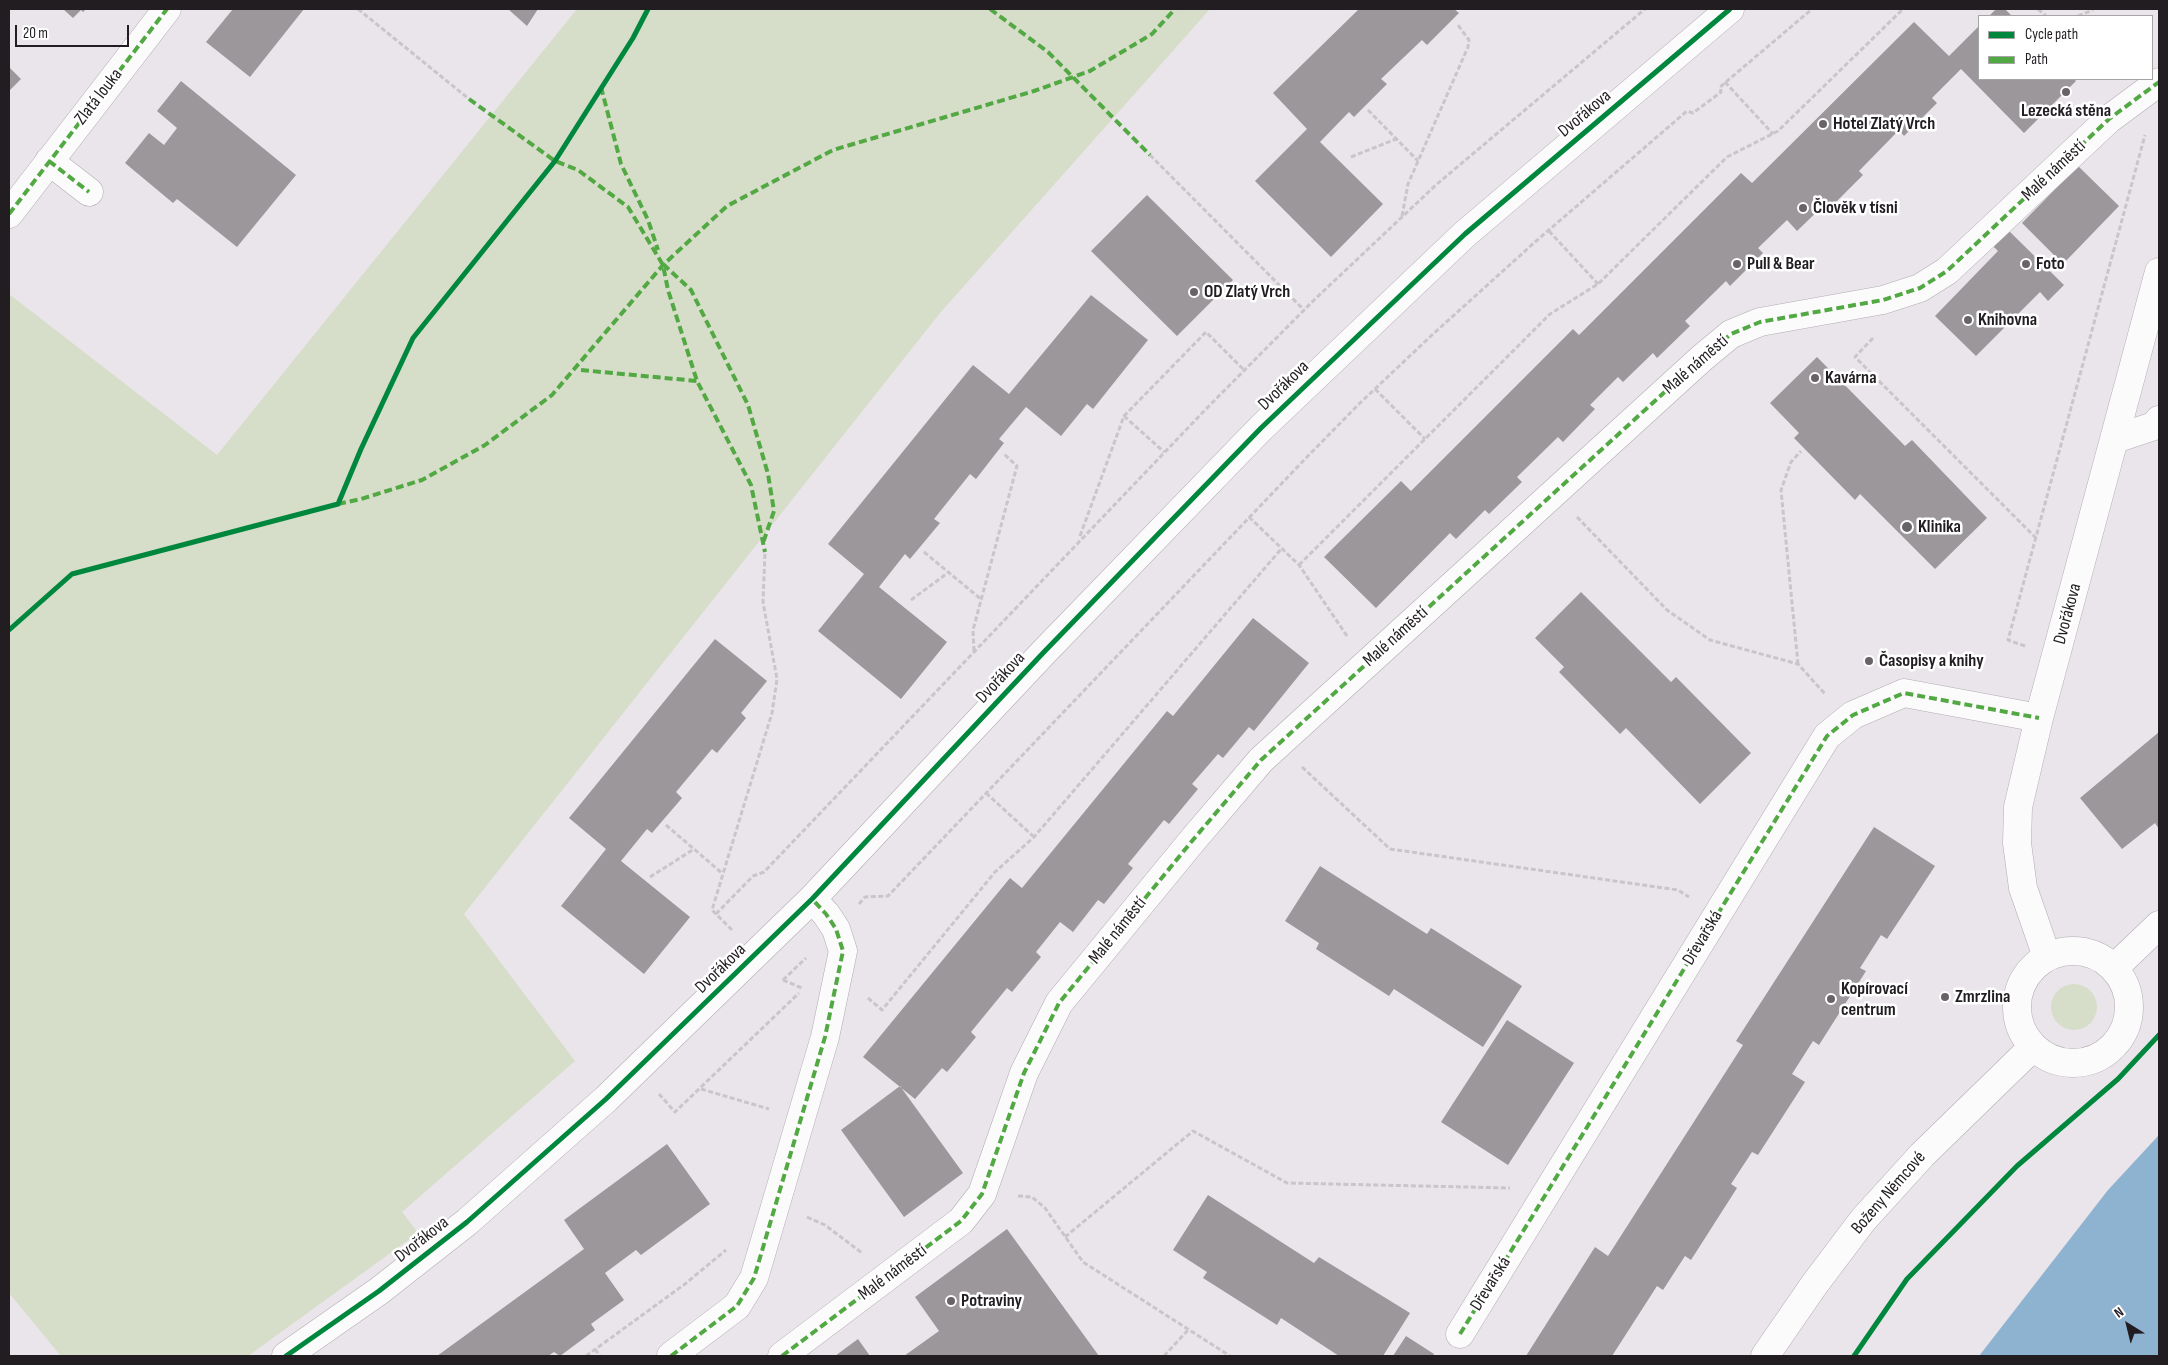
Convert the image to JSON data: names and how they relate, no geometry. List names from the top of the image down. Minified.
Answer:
{"streets":{"street":["Zlatá louka","Dvořákova","Malé náměstí","Dřevařská","Boženy Němcové"]},"crossings":[["Dvořákova","Dřevařská"],["Dvořákova","Boženy Němcové"]],"places":["Lezecká stěna","Hotel Zlatý Vrch","Člověk v tísni","Pull & Bear","Foto","OD Zlatý Vrch","Knihovna","Kavárna","Klinika","Časopisy a knihy","Zmrzlina","Kopírovací centrum","Potraviny"],"legend":["Cycle path","Path"],"scale_bar":"20 m","north":"top left"}
